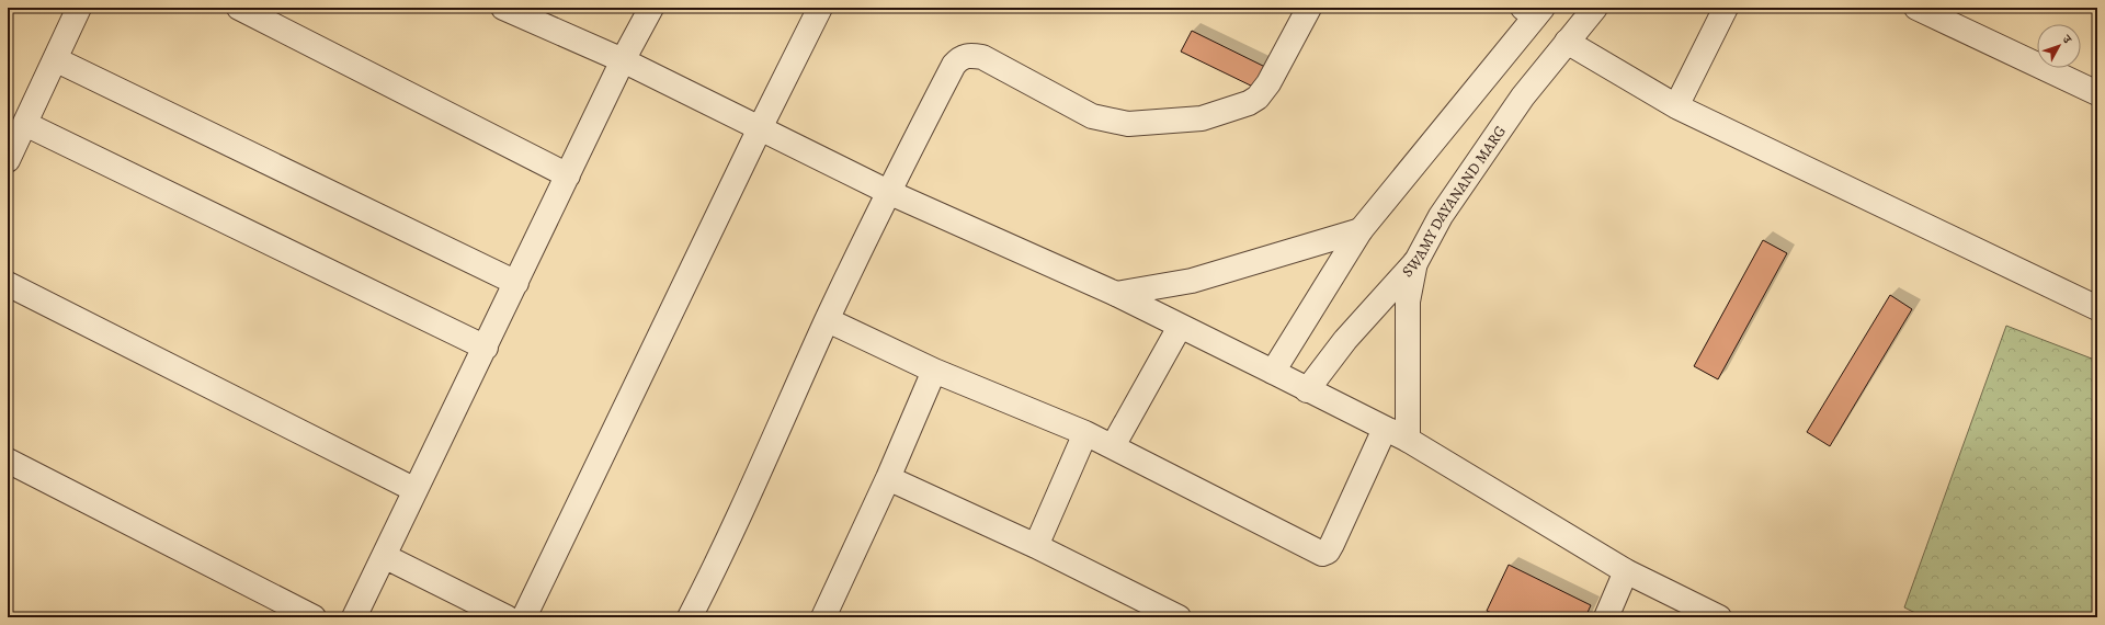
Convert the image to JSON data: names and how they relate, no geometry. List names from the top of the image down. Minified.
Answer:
{"streets":{"street":["SWAMY DAYANAND MARG"]},"north":"top right"}
